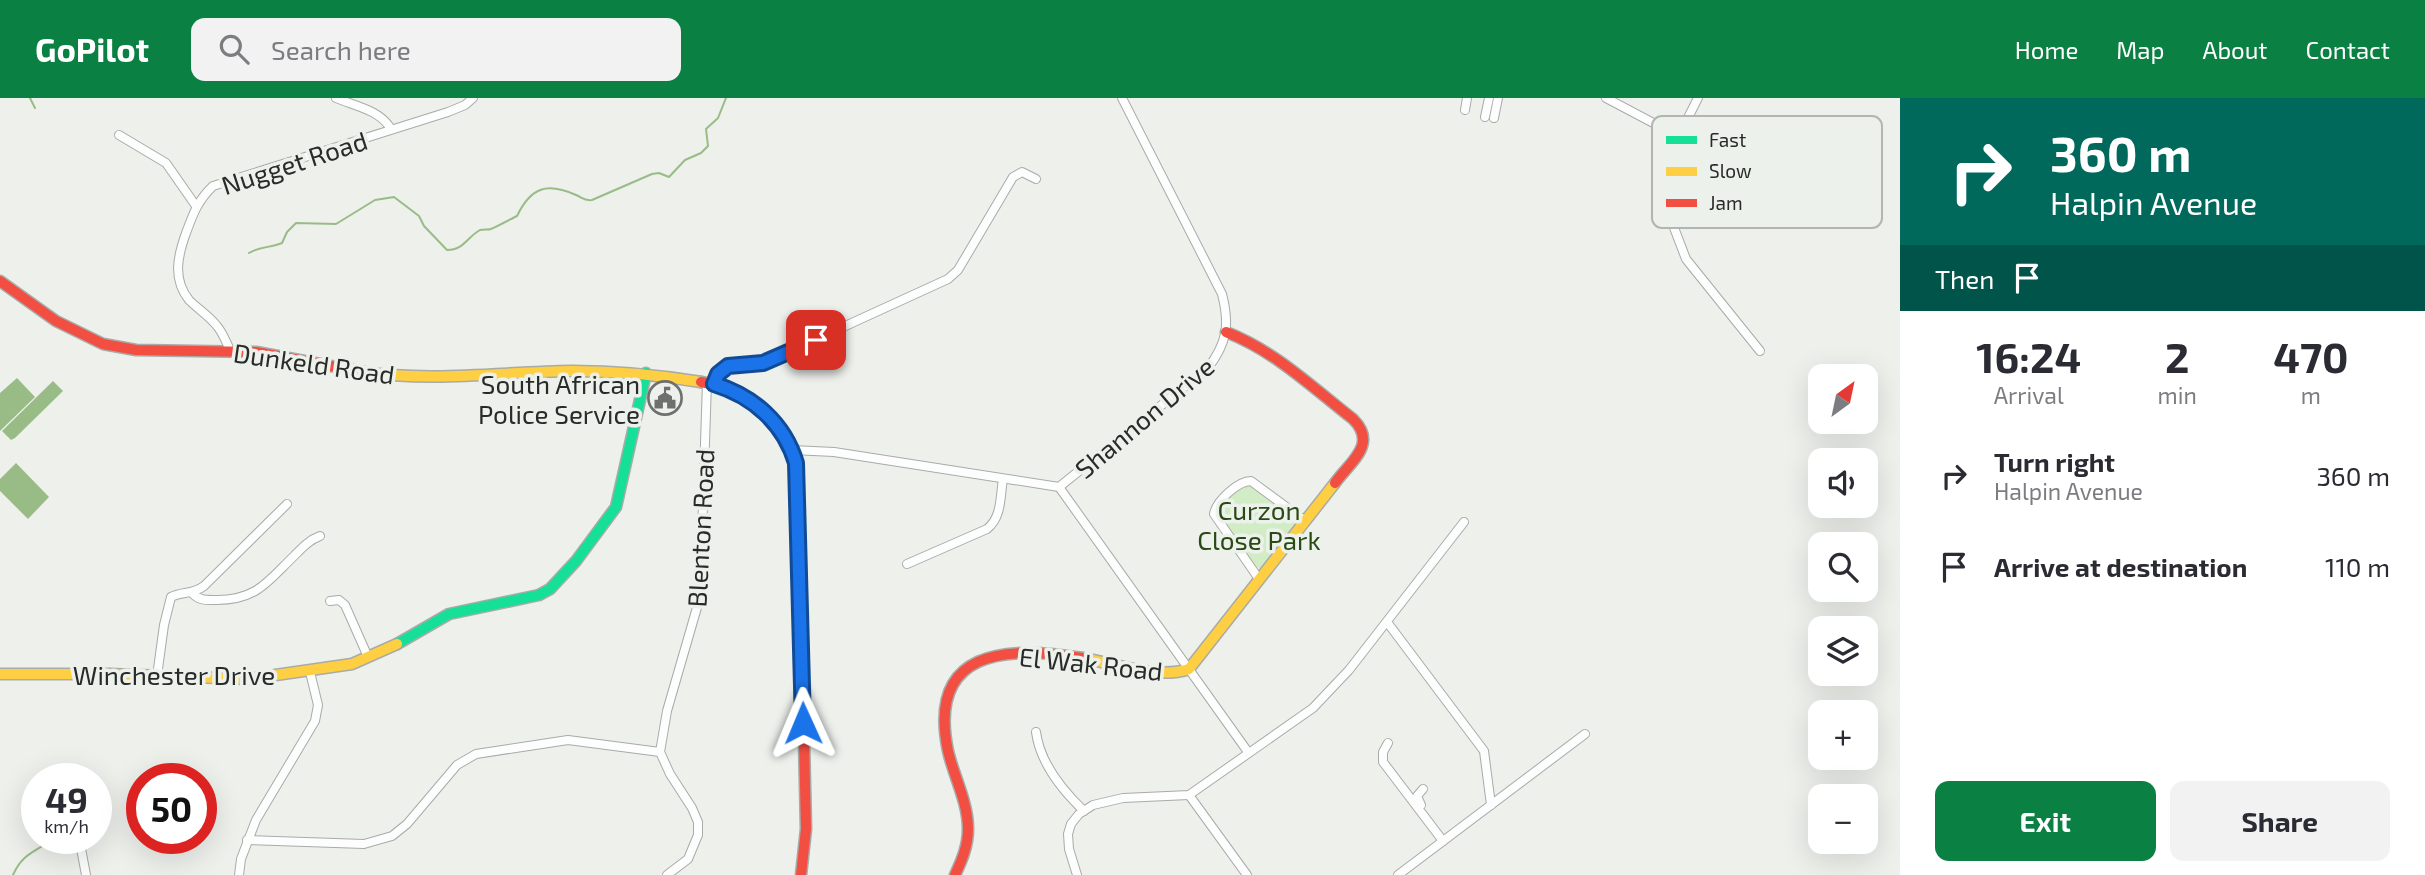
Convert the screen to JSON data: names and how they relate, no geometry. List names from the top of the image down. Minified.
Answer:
{"streets":{"street":["Nugget Road","Dunkeld Road","Shannon Drive","Blenton Road","El Wak Road","Winchester Drive"]},"crossings":[["Nugget Road","Dunkeld Road"],["Dunkeld Road","Shannon Drive"],["Dunkeld Road","Blenton Road"],["Dunkeld Road","Winchester Drive"],["Shannon Drive","El Wak Road"]],"parks":["Curzon Close Park"],"places":{"public building":["South African Police Service"]},"legend":["Fast","Slow","Jam"],"north":"top right","page":{"header":"GoPilot","search":"Search here","nav":["Home","Map","About","Contact"],"turn":["360 m","Halpin Avenue"],"then":"Then","eta":["16:24","Arrival","2","min","470","m"],"map_buttons":["+","−"],"list":[{"name":"Turn right","note":"Halpin Avenue","value":"360 m"},{"name":"Arrive at destination","value":"110 m"}],"speed":"49 km/h","limit":"50","buttons":["Exit","Share"]}}
